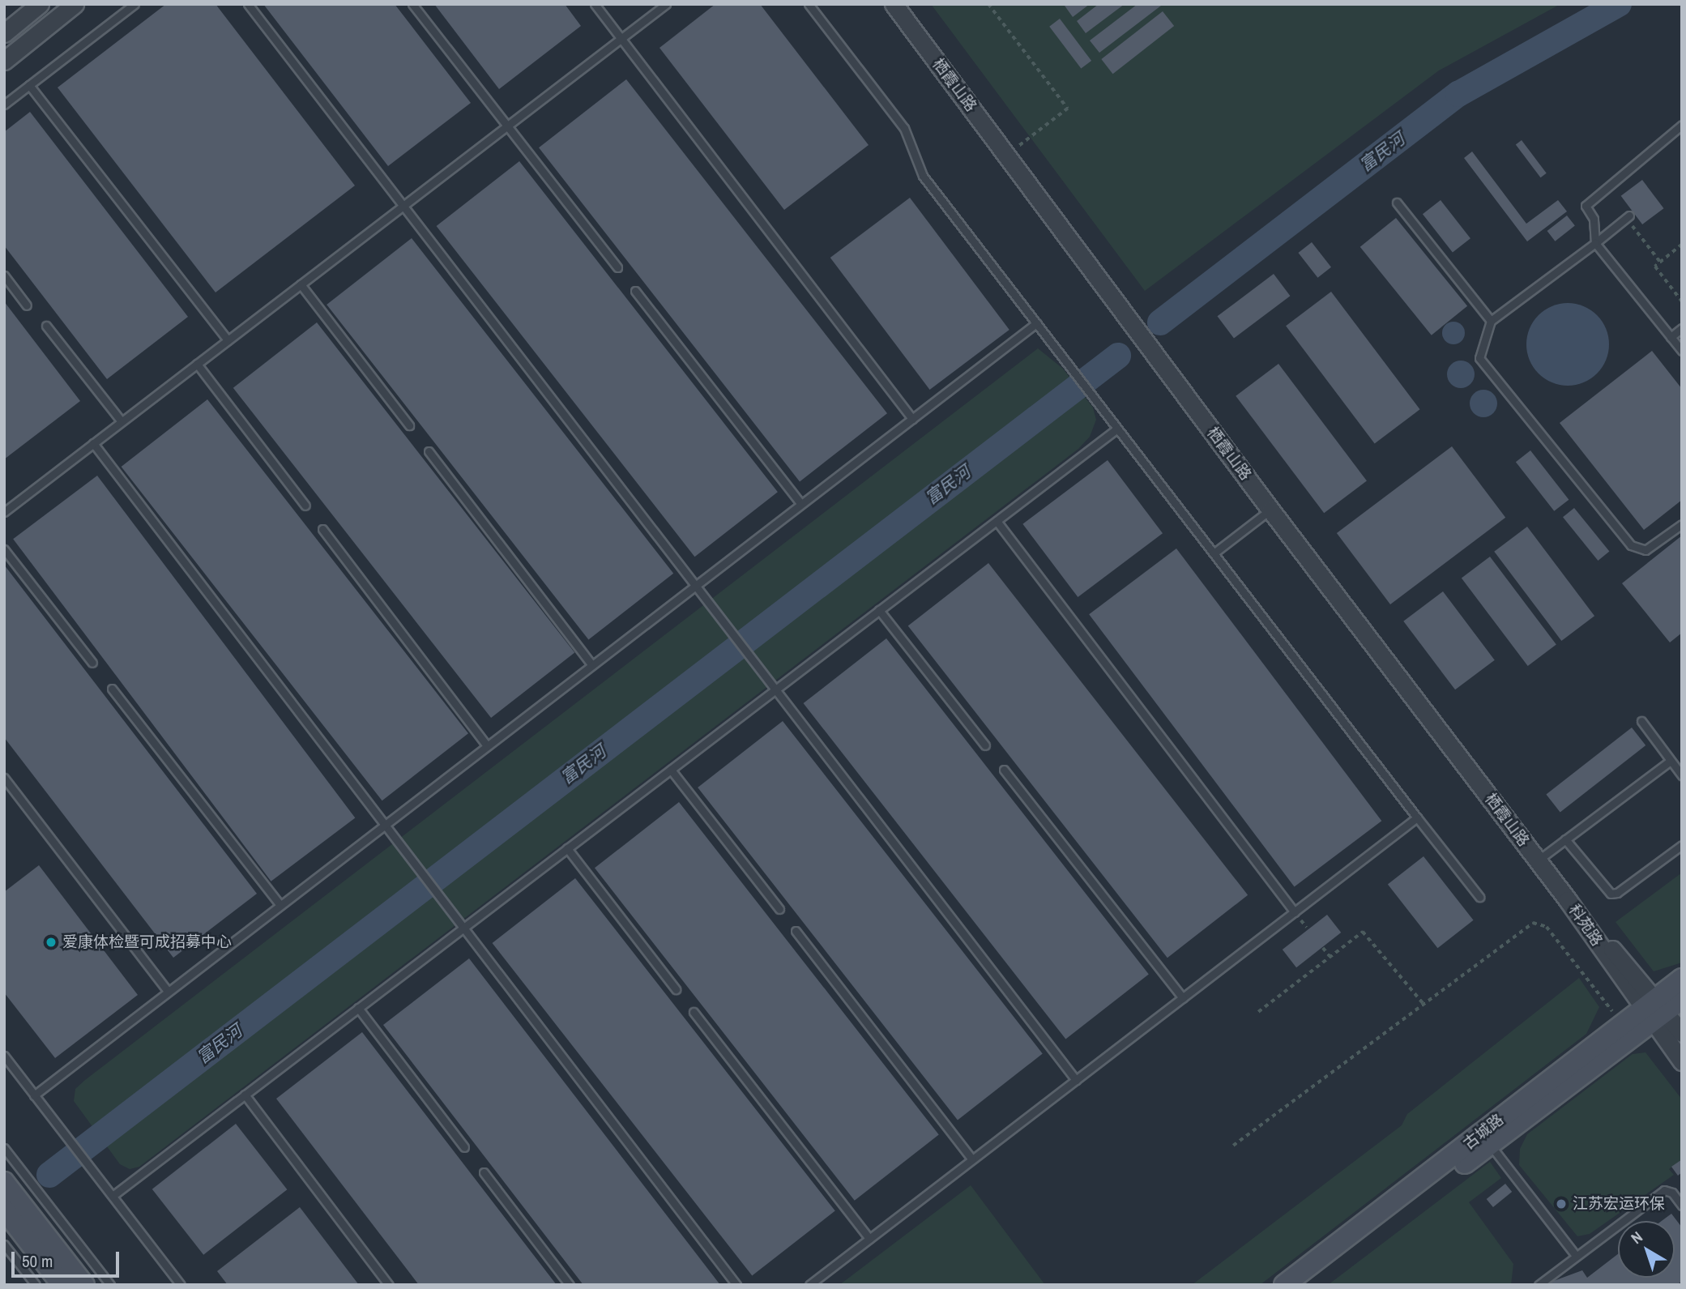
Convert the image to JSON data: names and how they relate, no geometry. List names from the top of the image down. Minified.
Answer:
{"streets":{"main road":["古城路"],"street":["栖霞山路","科苑路"]},"crossings":[["栖霞山路","科苑路"],["科苑路","古城路"]],"water":["富民河"],"places":["爱康体检暨可成招募中心","江苏宏运环保"],"scale_bar":"50 m","north":"top left"}
